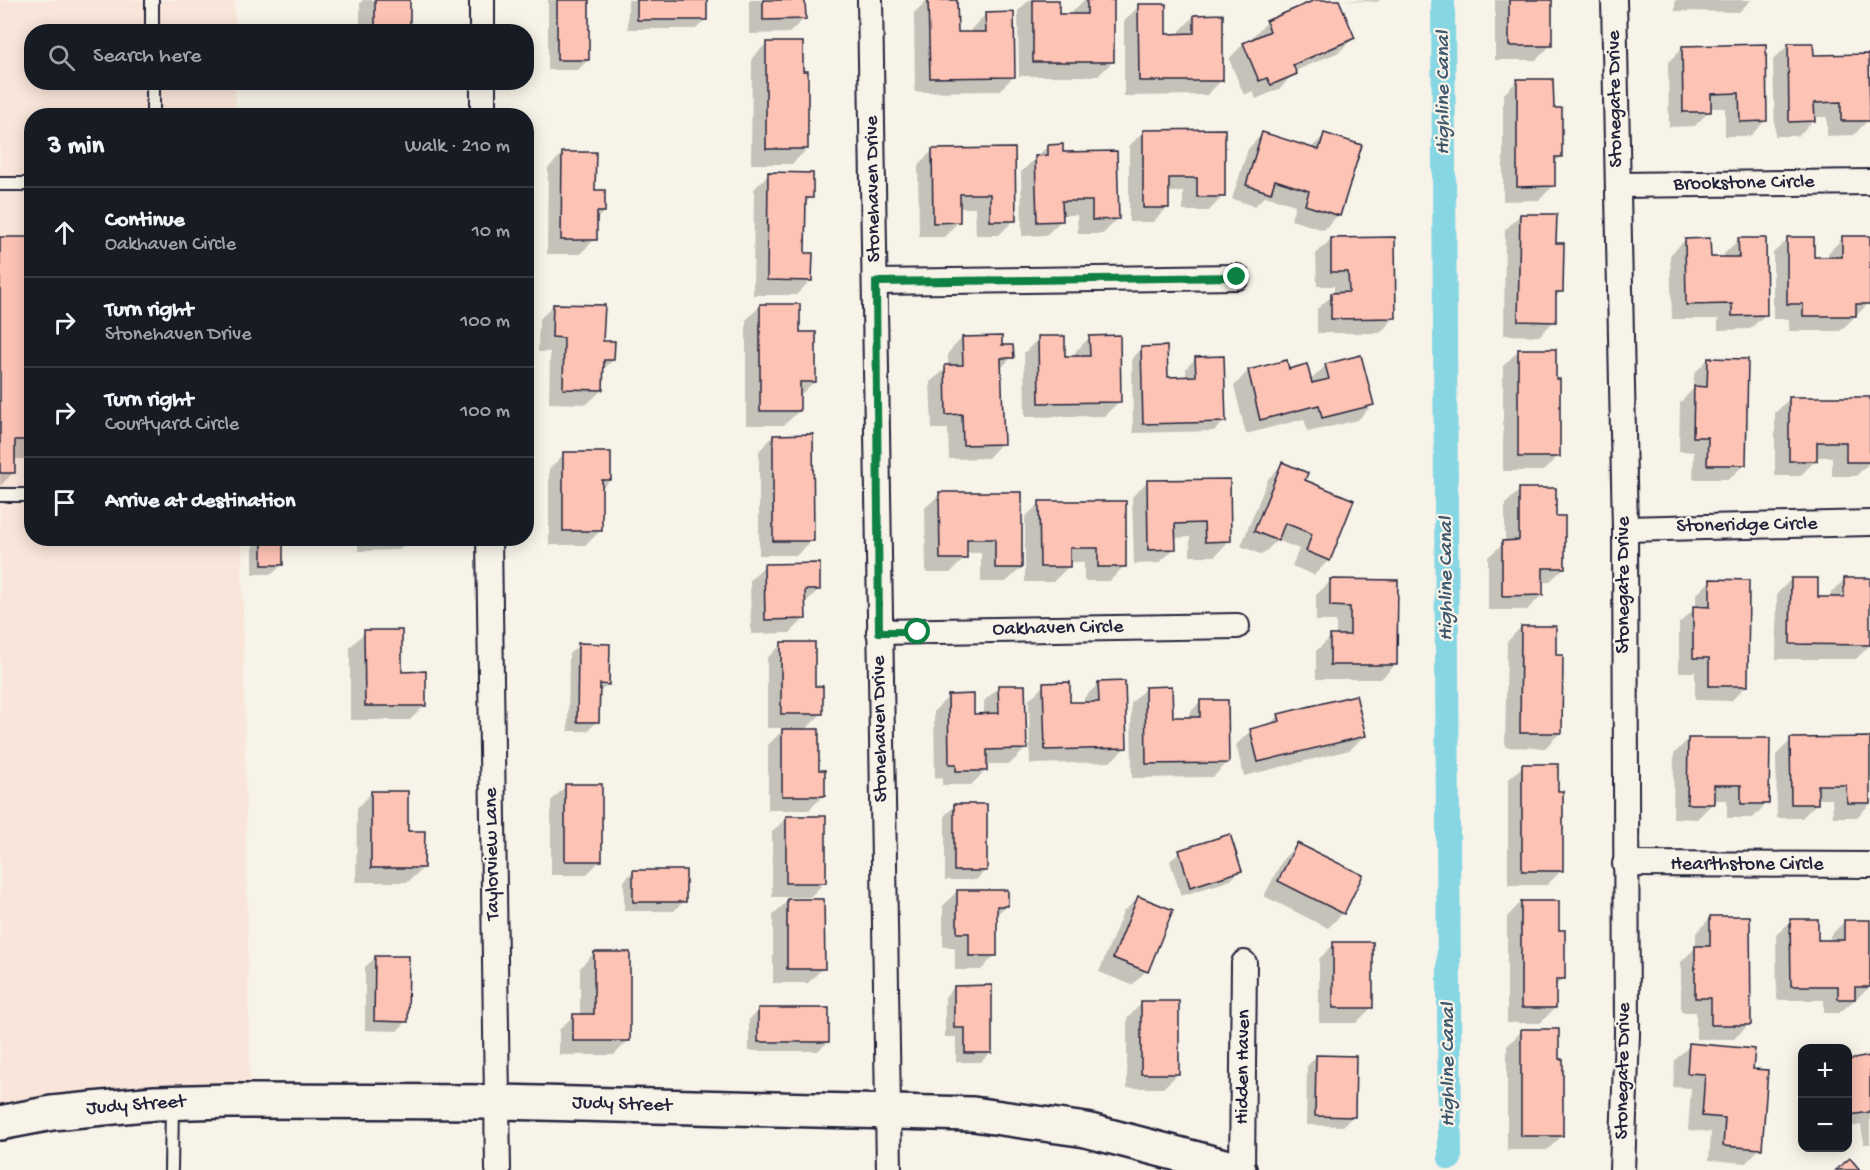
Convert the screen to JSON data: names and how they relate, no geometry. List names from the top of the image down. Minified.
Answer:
{"streets":{"street":["Stonegate Drive","Brookstone Circle","Stonehaven Drive","Stoneridge Circle","Oakhaven Circle","Taylorview Lane","Hearthstone Circle","Hidden Haven","Judy Street"]},"crossings":[["Stonegate Drive","Brookstone Circle"],["Stonegate Drive","Stoneridge Circle"],["Stonegate Drive","Hearthstone Circle"],["Stonehaven Drive","Oakhaven Circle"],["Stonehaven Drive","Judy Street"],["Taylorview Lane","Judy Street"],["Hidden Haven","Judy Street"]],"water":["Highline Canal"],"page":{"search":"Search here","heading":["3 min","Walk · 210 m"],"list":[["Continue","Oakhaven Circle","10 m"],["Turn right","Stonehaven Drive","100 m"],["Turn right","Courtyard Circle","100 m"],"Arrive at destination"],"map_buttons":["+","−"]}}
